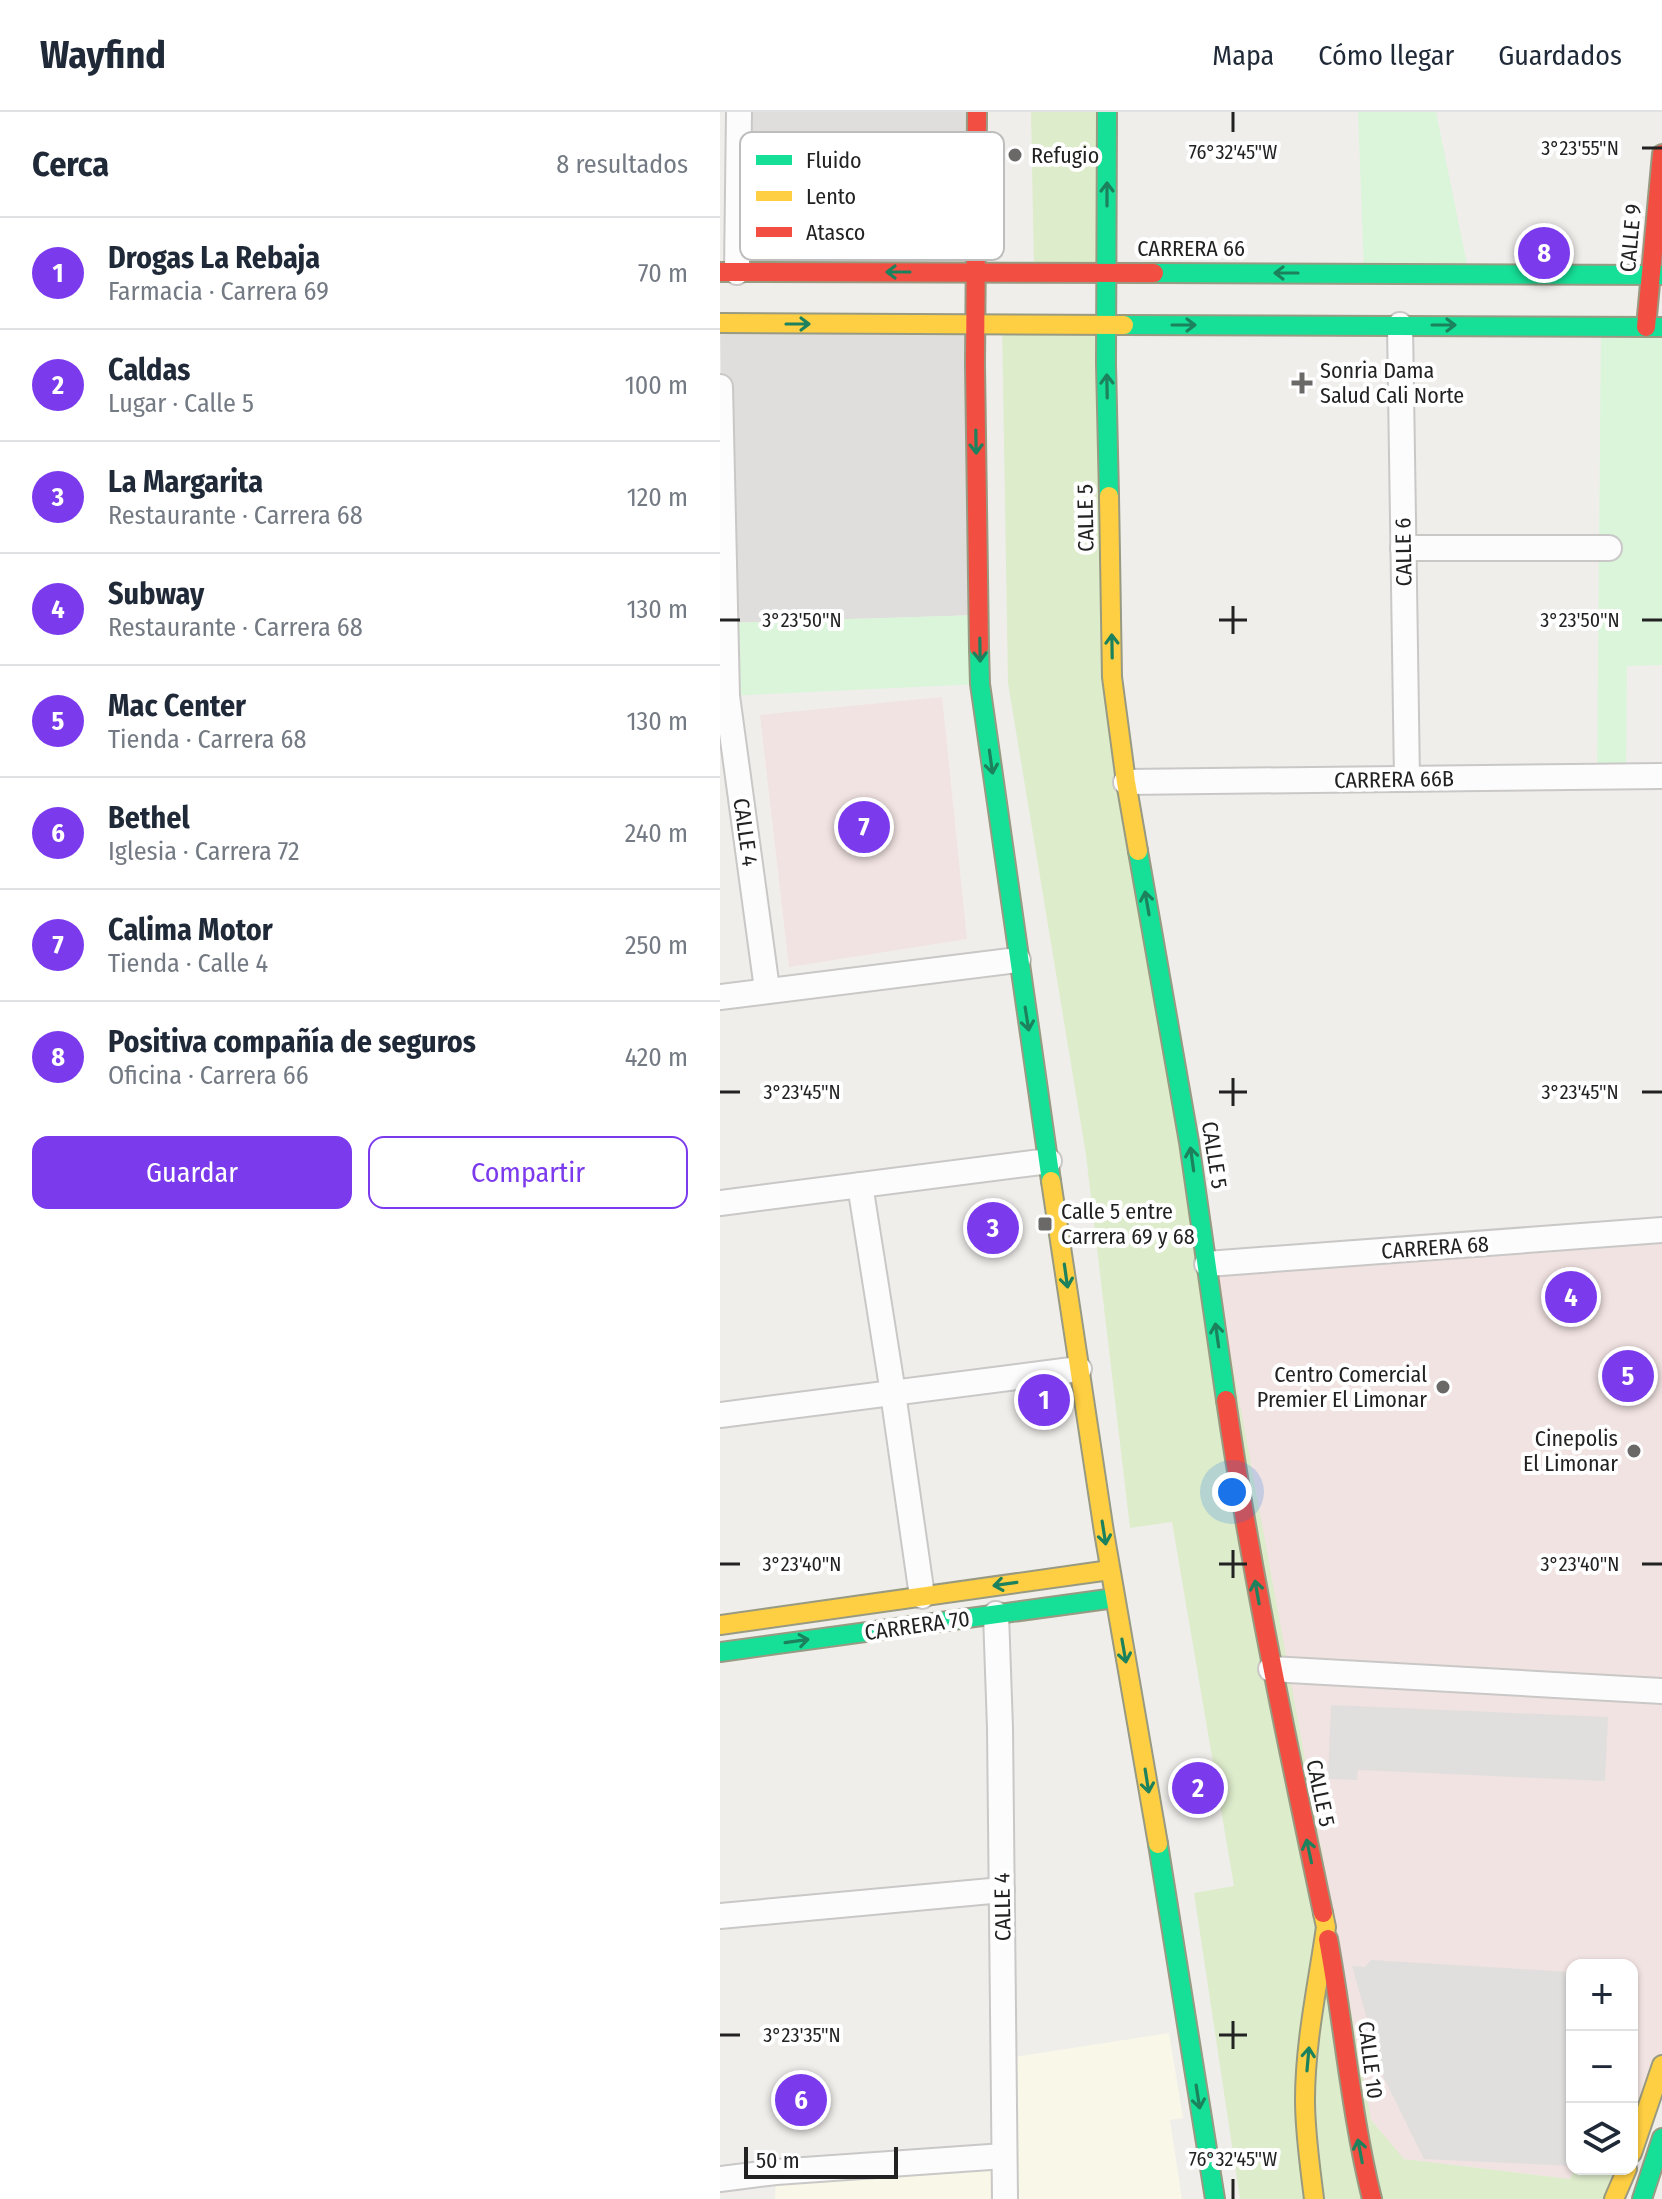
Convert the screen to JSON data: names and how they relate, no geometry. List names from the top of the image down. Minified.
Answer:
{"streets":{"main road":["CALLE 9","CARRERA 66","CALLE 5","CARRERA 70","CALLE 10"],"street":["CALLE 6","CARRERA 66B","CALLE 4","CARRERA 68"]},"crossings":[["CALLE 9","CARRERA 66"],["CARRERA 66","CALLE 5"],["CALLE 5","CARRERA 66B"],["CALLE 5","CARRERA 68"],["CALLE 5","CALLE 10"],["CALLE 6","CARRERA 66B"],["CALLE 4","CARRERA 70"]],"places":{"other":["Refugio","Centro Comercial Premier El Limonar","Cinepolis El Limonar"],"health":["Sonria Dama Salud Cali Norte"],"transit":["Calle 5 entre Carrera 69 y 68"]},"legend":["Fluido","Lento","Atasco"],"scale_bar":"50 m","page":{"header":"Wayfind","nav":["Mapa","Cómo llegar","Guardados"],"heading":["Cerca","8 resultados"],"list":[{"mark":"1","name":"Drogas La Rebaja","note":"Farmacia · Carrera 69","value":"70 m"},{"mark":"2","name":"Caldas","note":"Lugar · Calle 5","value":"100 m"},{"mark":"3","name":"La Margarita","note":"Restaurante · Carrera 68","value":"120 m"},{"mark":"4","name":"Subway","note":"Restaurante · Carrera 68","value":"130 m"},{"mark":"5","name":"Mac Center","note":"Tienda · Carrera 68","value":"130 m"},{"mark":"6","name":"Bethel","note":"Iglesia · Carrera 72","value":"240 m"},{"mark":"7","name":"Calima Motor","note":"Tienda · Calle 4","value":"250 m"},{"mark":"8","name":"Positiva compañía de seguros","note":"Oficina · Carrera 66","value":"420 m"}],"pins":["8","7","3","4","5","1","2","6"],"buttons":["Guardar","Compartir"],"map_buttons":["+","−"],"scale":"50 m"},"coordinates":["3°23'55\"N","76°32'45\"W","3°23'50\"N","3°23'45\"N","3°23'40\"N","3°23'35\"N"]}
